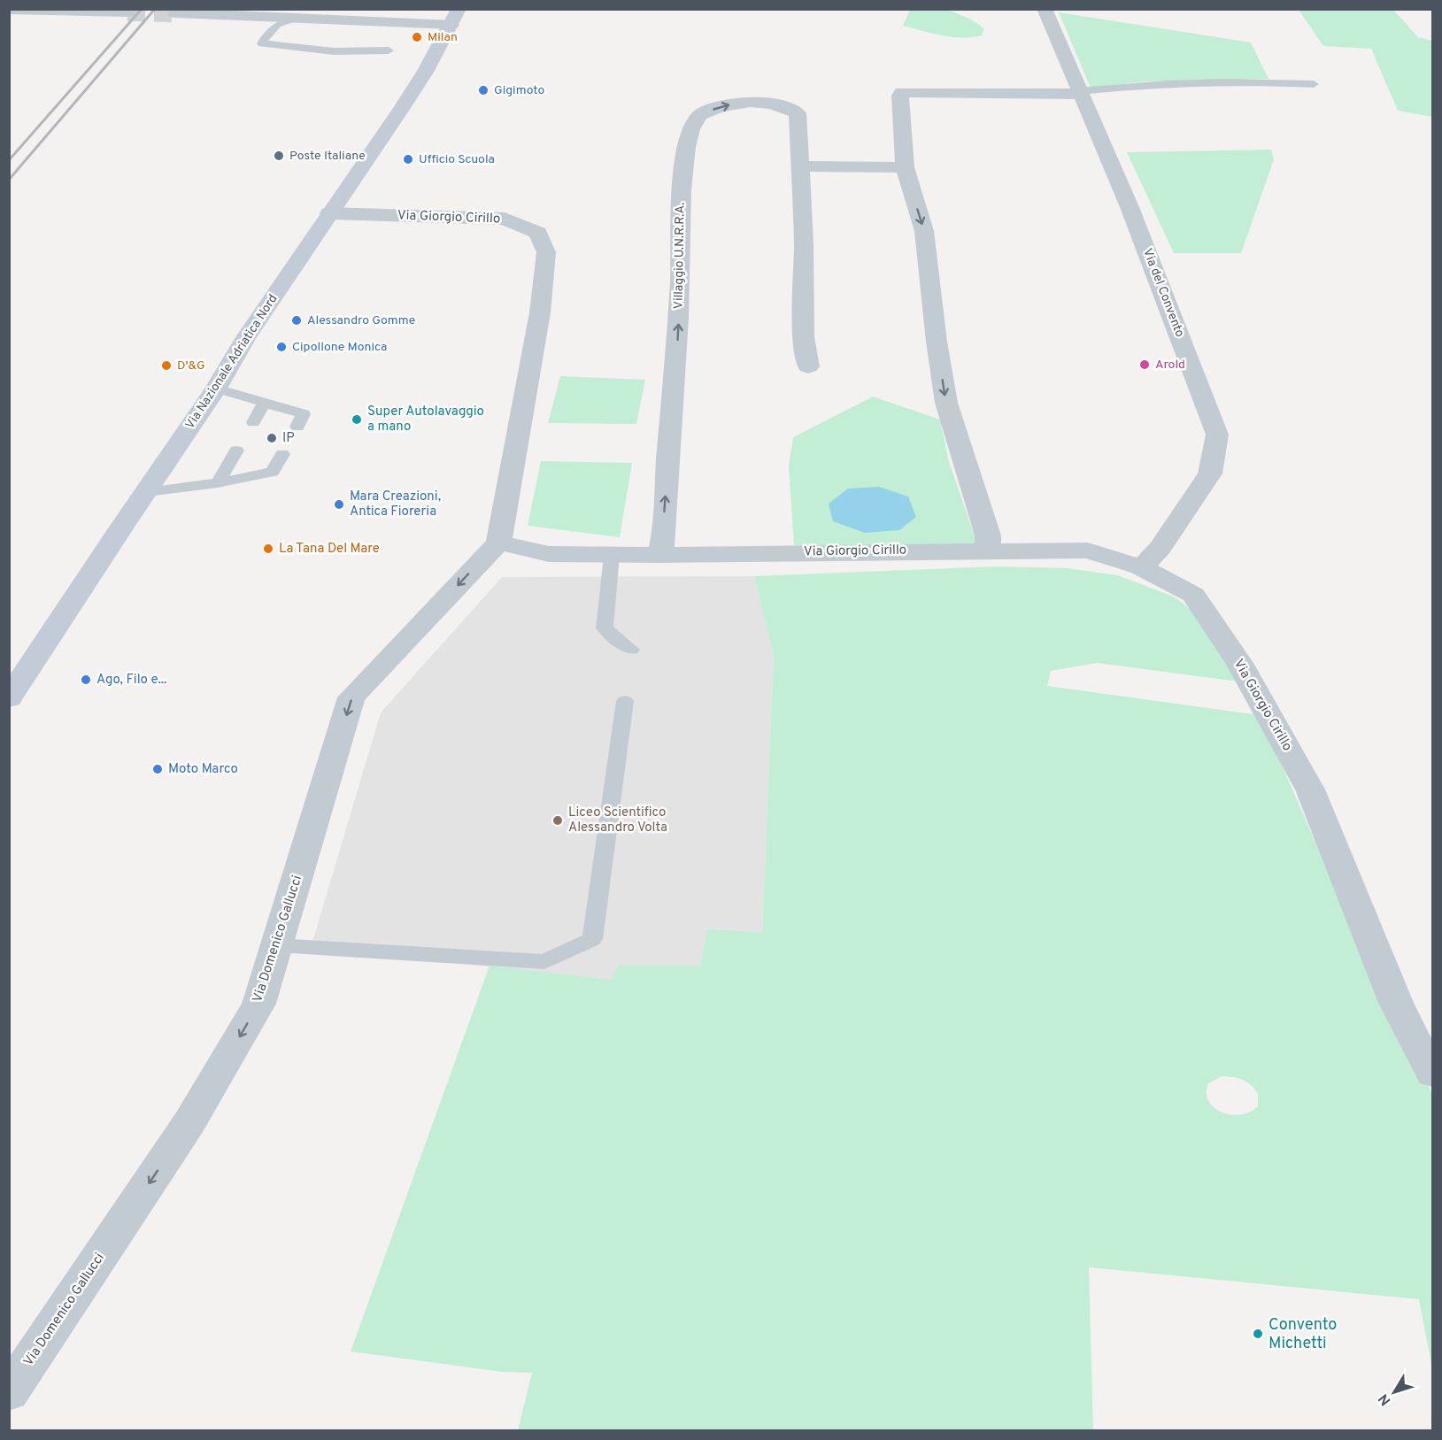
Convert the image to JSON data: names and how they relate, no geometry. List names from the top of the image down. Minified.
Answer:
{"streets":{"main road":["Via Nazionale Adriatica Nord"],"street":["Via Giorgio Cirillo","Villaggio U.N.R.R.A.","Via del Convento","Via Domenico Gallucci"]},"crossings":[["Via Giorgio Cirillo","Villaggio U.N.R.R.A."],["Via Giorgio Cirillo","Via del Convento"],["Via Giorgio Cirillo","Via Nazionale Adriatica Nord"],["Via Giorgio Cirillo","Via Domenico Gallucci"]],"one_way":["Via Domenico Gallucci"],"places":["Milan","Gigimoto","Poste Italiane","Ufficio Scuola","Alessandro Gomme","Cipollone Monica","Arold","D'&G","Super Autolavaggio a mano","IP","Mara Creazioni, Antica Fioreria","La Tana Del Mare","Ago, Filo e...","Moto Marco","Liceo Scientifico Alessandro Volta","Convento Michetti"],"north":"bottom left"}
